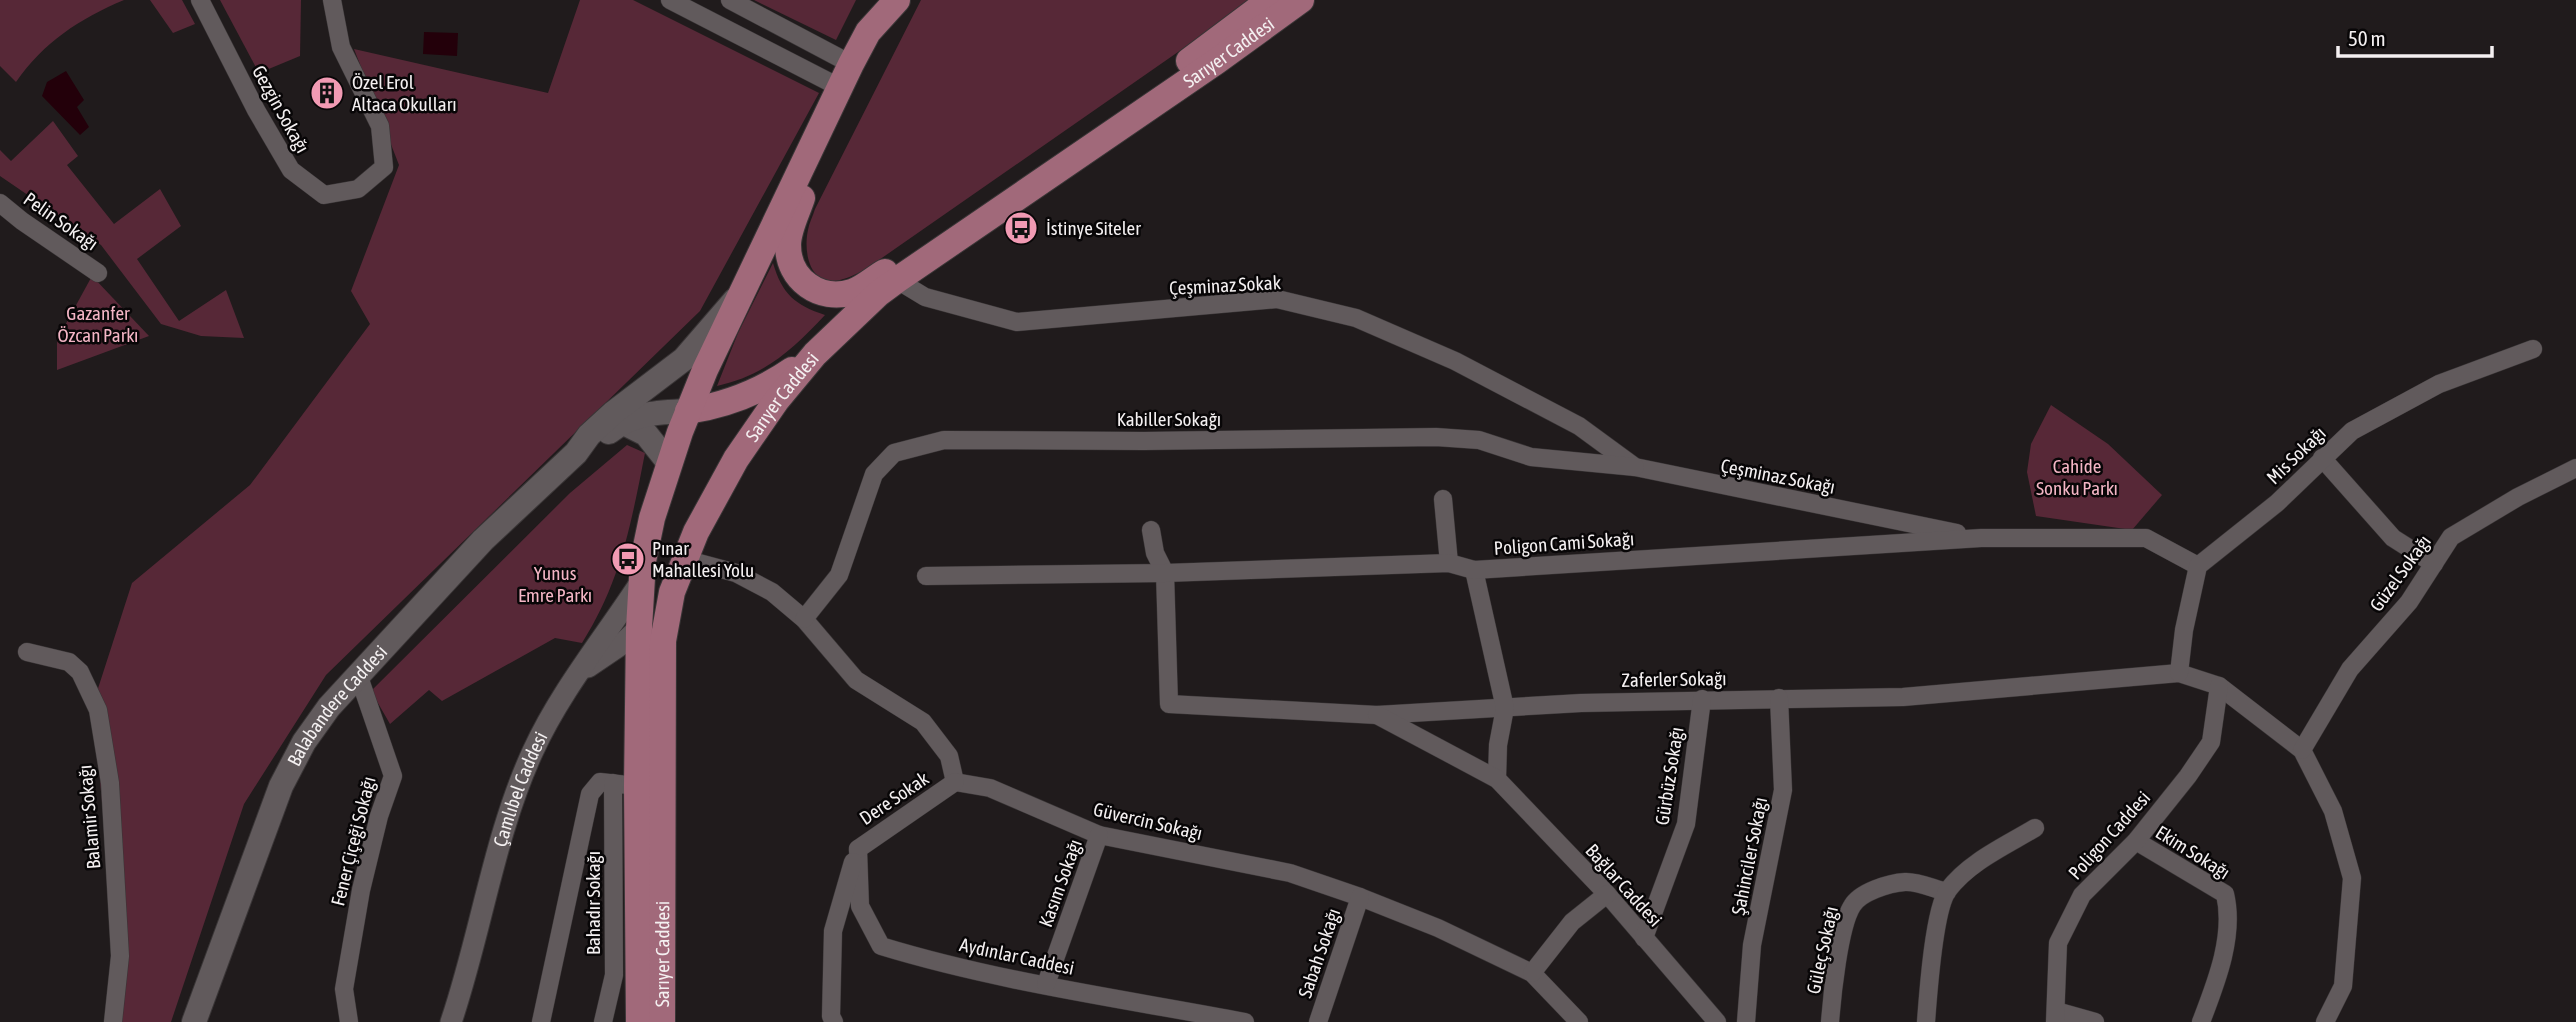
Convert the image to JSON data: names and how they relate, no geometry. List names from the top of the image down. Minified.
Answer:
{"streets":{"main road":["Sarıyer Caddesi","Balabandere Caddesi"],"street":["Gezgin Sokağı","Pelin Sokağı","Çeşminaz Sokak","Kabiller Sokağı","Mis Sokağı","Çeşminaz Sokağı","Poligon Cami Sokağı","Güzel Sokağı","Zaferler Sokağı","Gürbüz Sokağı","Çamlıbel Caddesi","Dere Sokak","Balamir Sokağı","Güvercin Sokağı","Poligon Caddesi","Fener Çiçeği Sokağı","Ekim Sokağı","Şahinciler Sokağı","Kasım Sokağı","Bağlar Caddesi","Bahadır Sokağı","Güleç Sokağı","Sabah Sokağı","Aydınlar Caddesi"]},"crossings":[["Sarıyer Caddesi","Çeşminaz Sokak"],["Sarıyer Caddesi","Çamlıbel Caddesi"],["Sarıyer Caddesi","Bahadır Sokağı"],["Çeşminaz Sokak","Çeşminaz Sokağı"],["Kabiller Sokağı","Çeşminaz Sokağı"],["Mis Sokağı","Poligon Cami Sokağı"],["Çeşminaz Sokağı","Poligon Cami Sokağı"],["Poligon Cami Sokağı","Zaferler Sokağı"],["Zaferler Sokağı","Gürbüz Sokağı"],["Zaferler Sokağı","Şahinciler Sokağı"],["Zaferler Sokağı","Bağlar Caddesi"],["Balabandere Caddesi","Fener Çiçeği Sokağı"],["Gürbüz Sokağı","Bağlar Caddesi"],["Dere Sokak","Güvercin Sokağı"],["Dere Sokak","Kasım Sokağı"],["Dere Sokak","Aydınlar Caddesi"],["Güvercin Sokağı","Kasım Sokağı"],["Güvercin Sokağı","Sabah Sokağı"],["Güvercin Sokağı","Aydınlar Caddesi"],["Poligon Caddesi","Ekim Sokağı"],["Kasım Sokağı","Aydınlar Caddesi"]],"parks":["Gazanfer Özcan Parkı","Cahide Sonku Parkı","Yunus Emre Parkı"],"places":{"building":["Özel Erol Altaca Okulları"],"bus stop":["İstinye Siteler","Pınar Mahallesi Yolu"]},"scale_bar":"50 m"}
